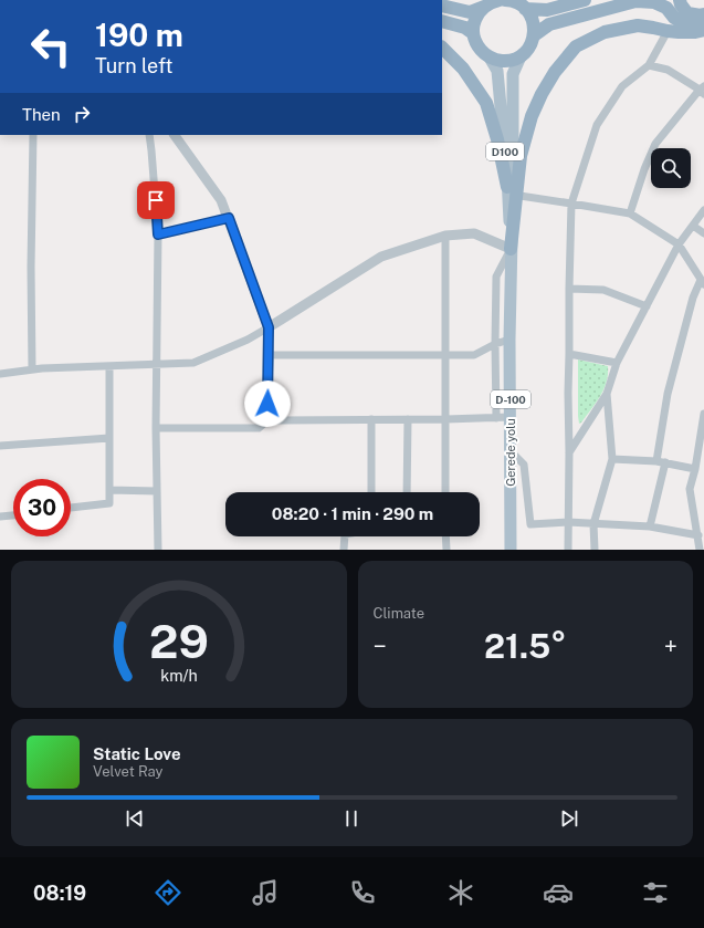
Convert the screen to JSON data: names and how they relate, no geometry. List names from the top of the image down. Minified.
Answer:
{"streets":{"highway":["D100"],"main road":["D-100","Gerede yolu"]},"page":{"turn":["190 m","Turn left"],"then":"Then","limit":"30","trip":"08:20 · 1 min · 290 m","tile":"Climate","heat":["−","21.5°","+"],"song":["Static Love","Velvet Ray"],"tabs":"08:19","gauge":["29","km/h"]}}
